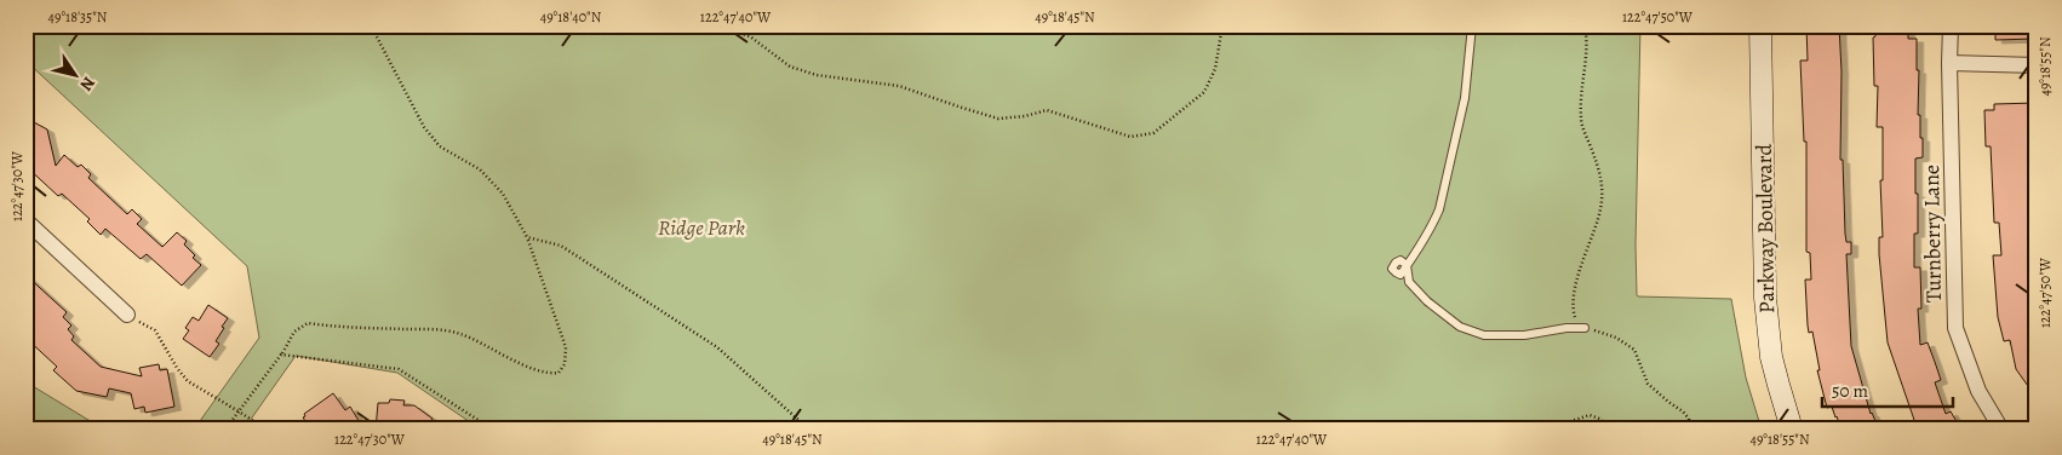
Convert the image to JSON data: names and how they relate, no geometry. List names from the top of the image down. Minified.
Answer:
{"streets":{"street":["Parkway Boulevard","Turnberry Lane"]},"parks":["Ridge Park"],"scale_bar":"50 m","north":"bottom right","coordinates":["49°18'35\"N","49°18'40\"N","122°47'40\"W","49°18'45\"N","122°47'50\"W","49°18'55\"N","122°47'30\"W"]}
